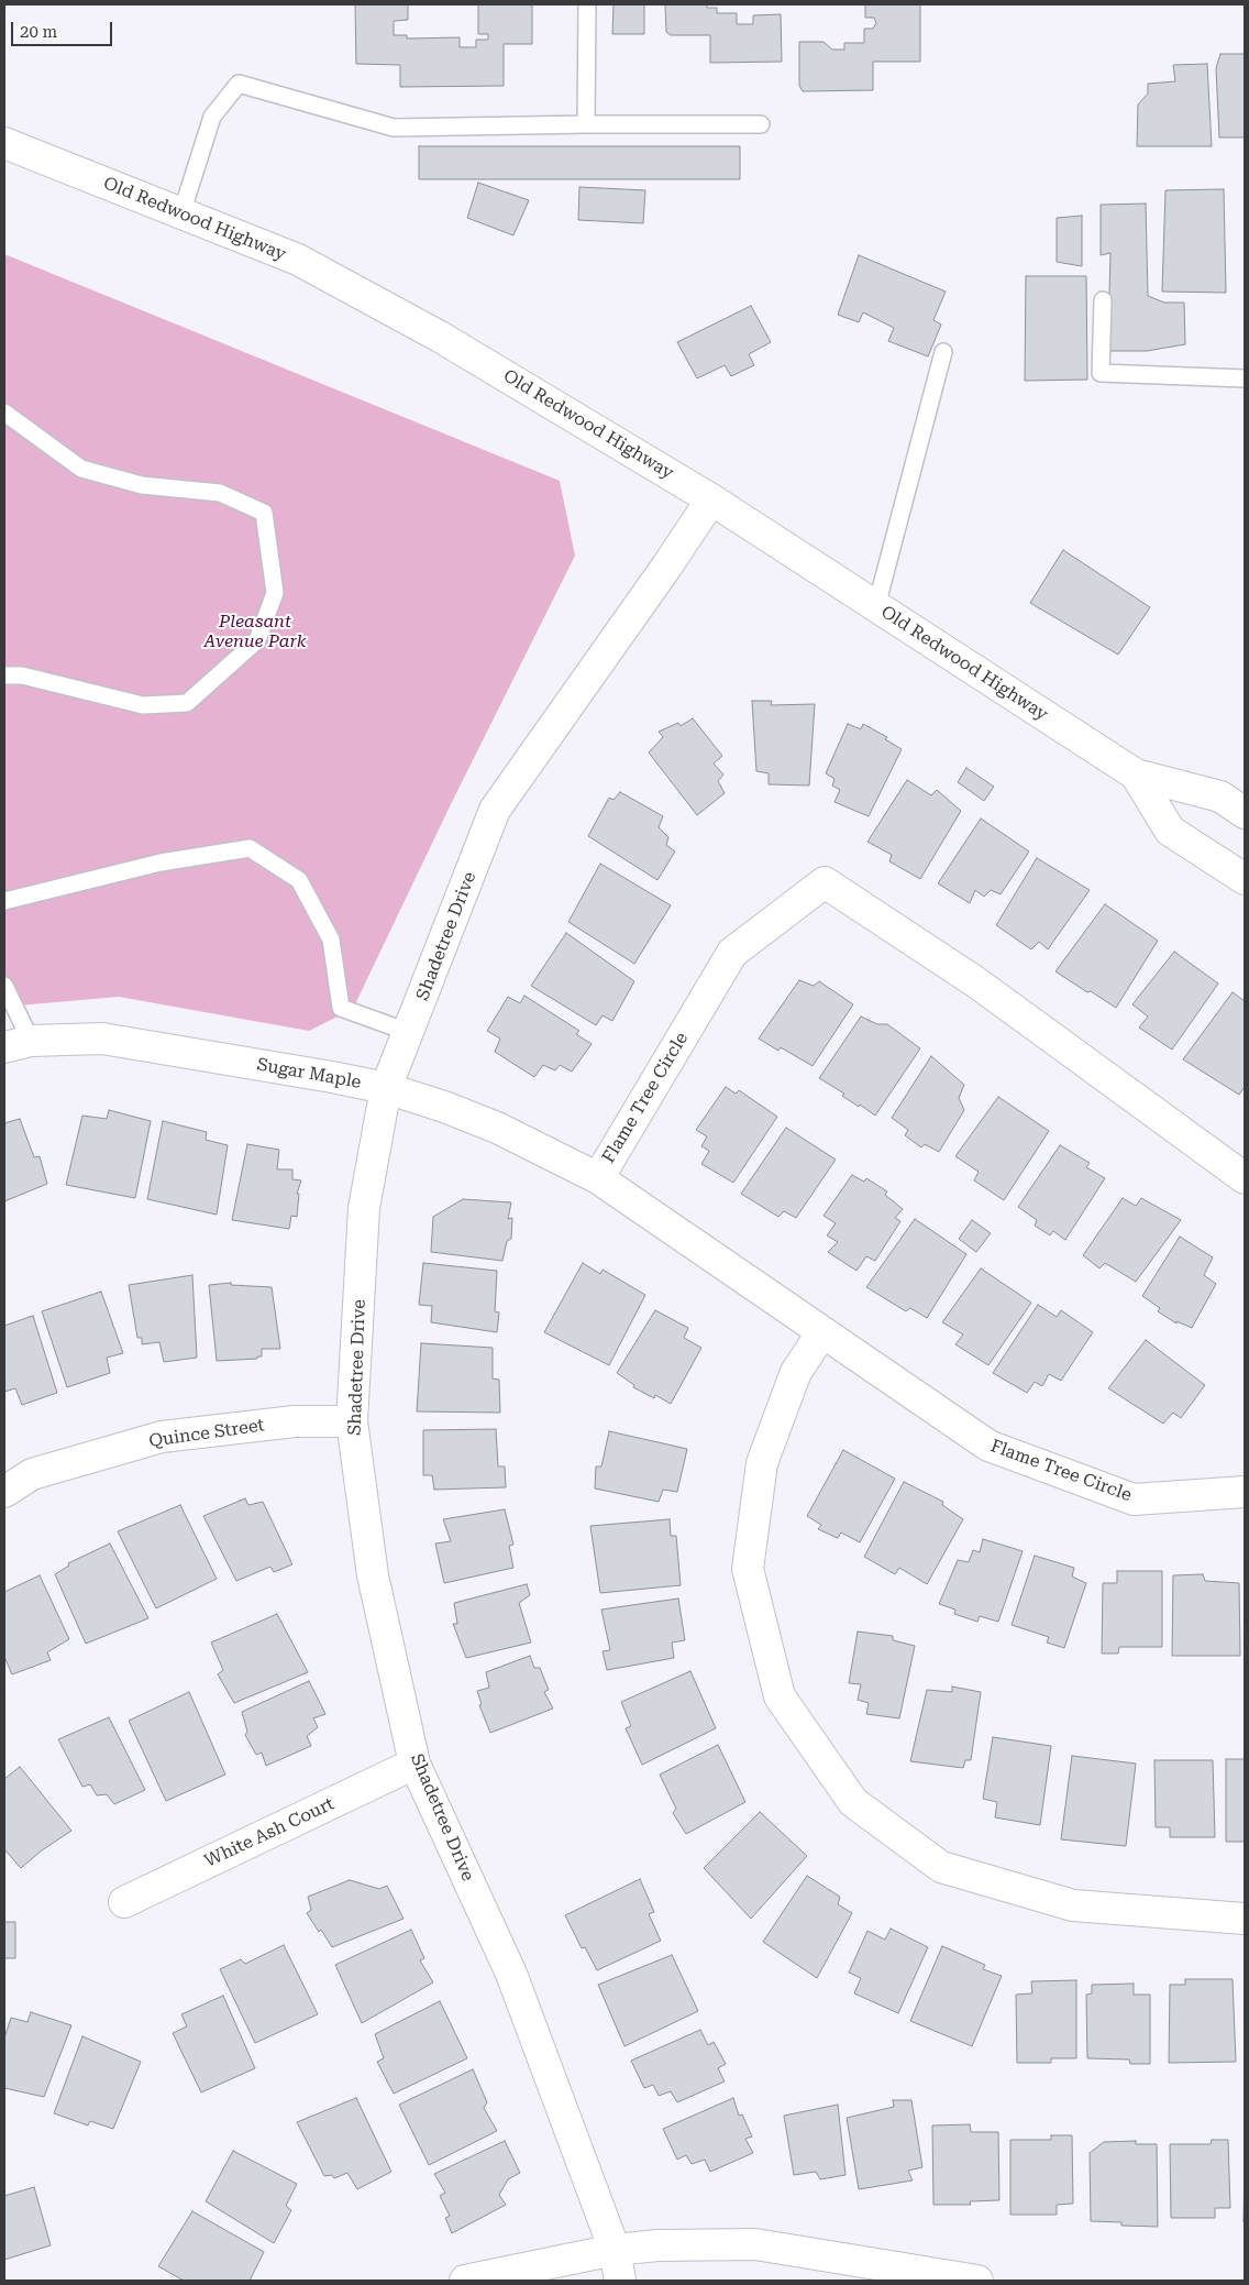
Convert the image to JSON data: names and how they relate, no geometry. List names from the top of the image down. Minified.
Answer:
{"streets":{"street":["Old Redwood Highway","Shadetree Drive","Sugar Maple","Flame Tree Circle","Quince Street","White Ash Court"]},"crossings":[["Old Redwood Highway","Shadetree Drive"],["Shadetree Drive","Sugar Maple"],["Shadetree Drive","Quince Street"],["Shadetree Drive","White Ash Court"],["Sugar Maple","Flame Tree Circle"]],"parks":["Pleasant Avenue Park"],"scale_bar":"20 m"}
